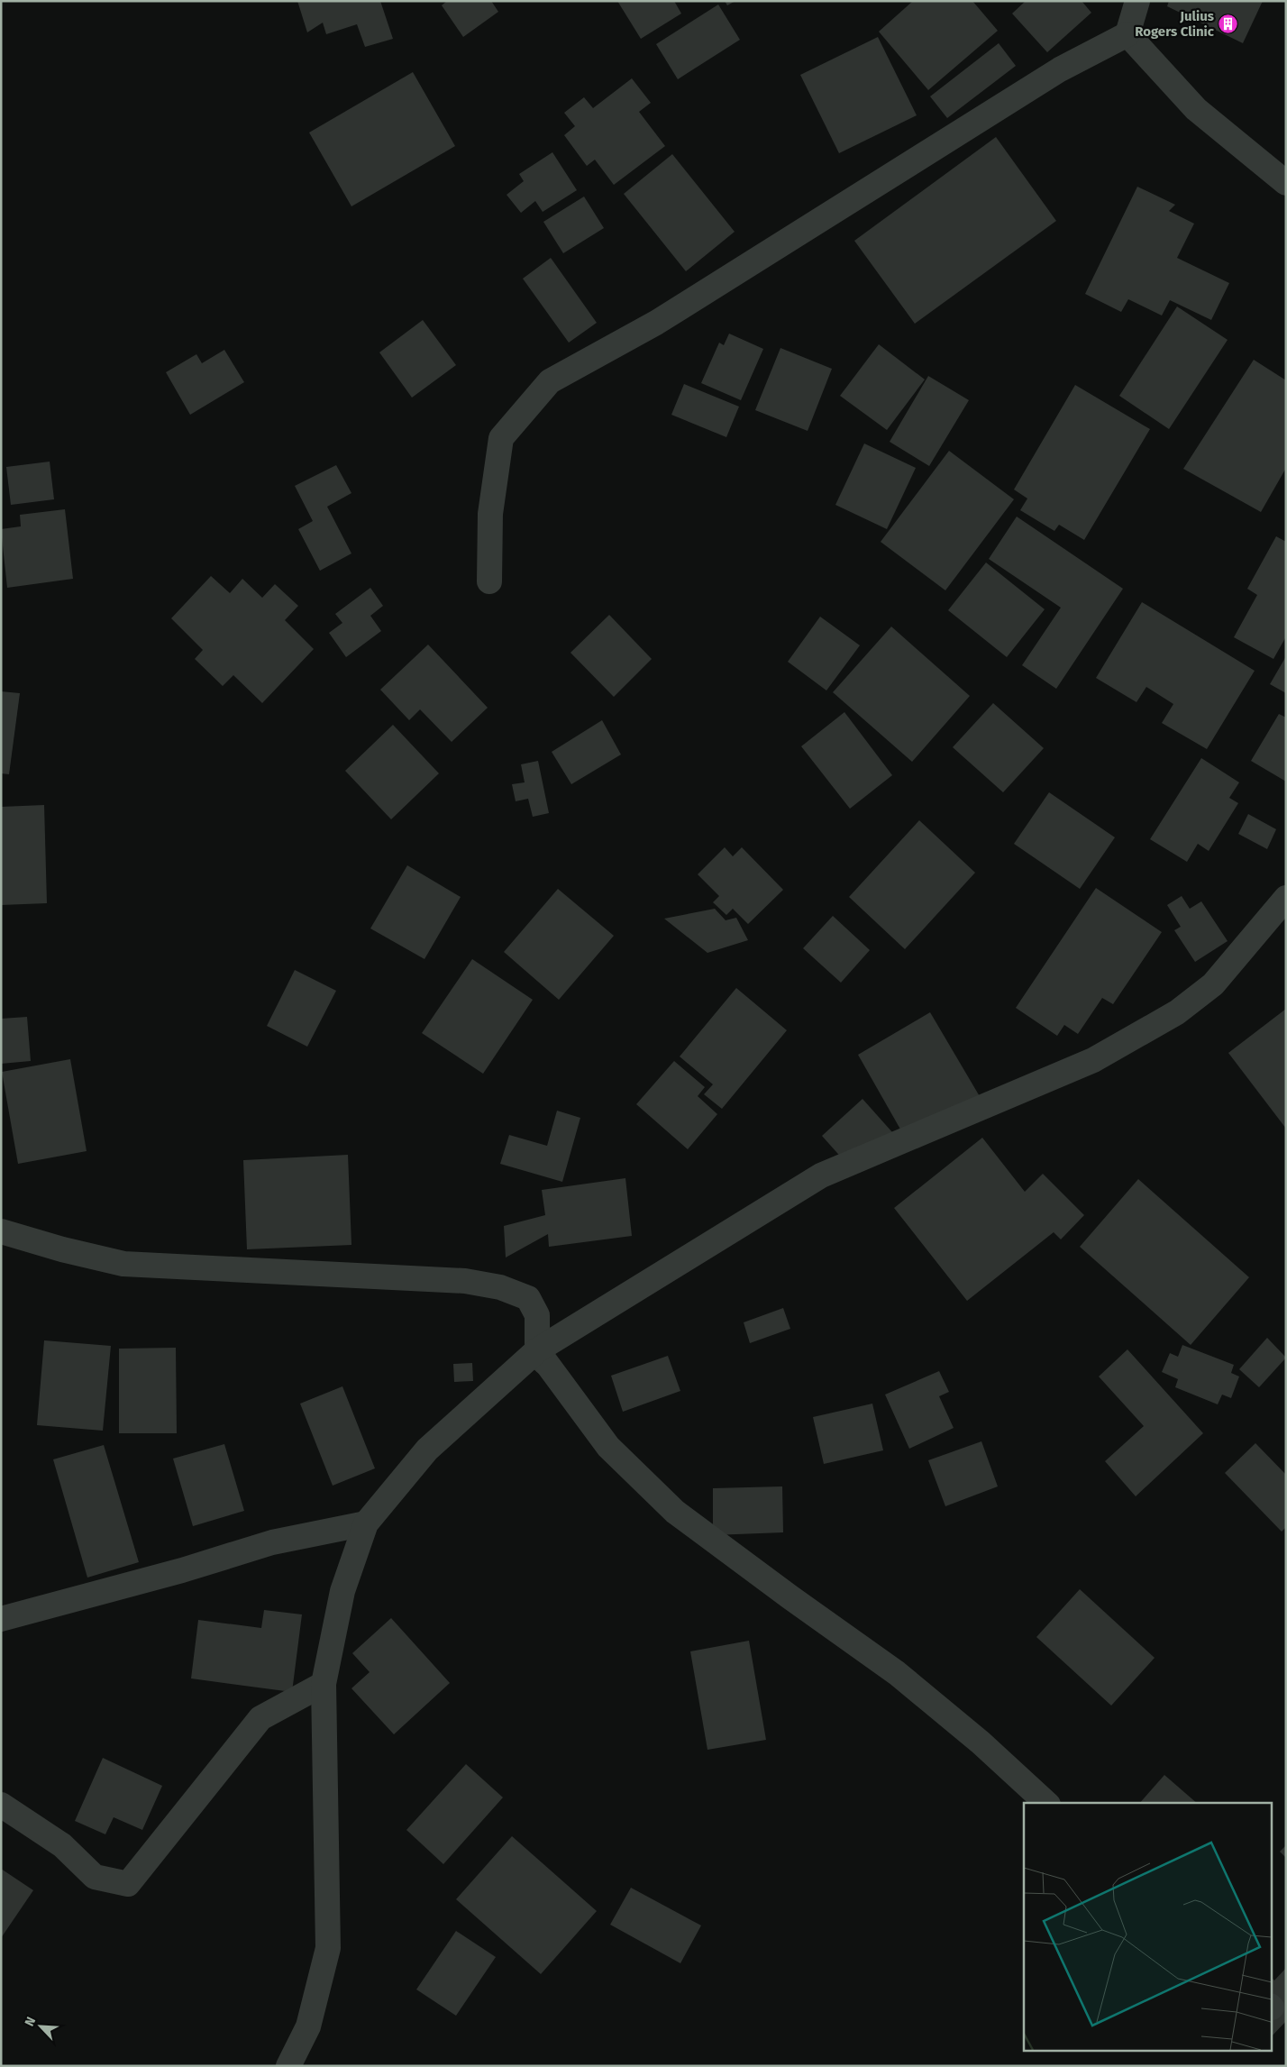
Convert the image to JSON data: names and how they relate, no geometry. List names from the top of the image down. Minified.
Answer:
{"places":{"building":["Julius Rogers Clinic"]},"north":"top left"}
